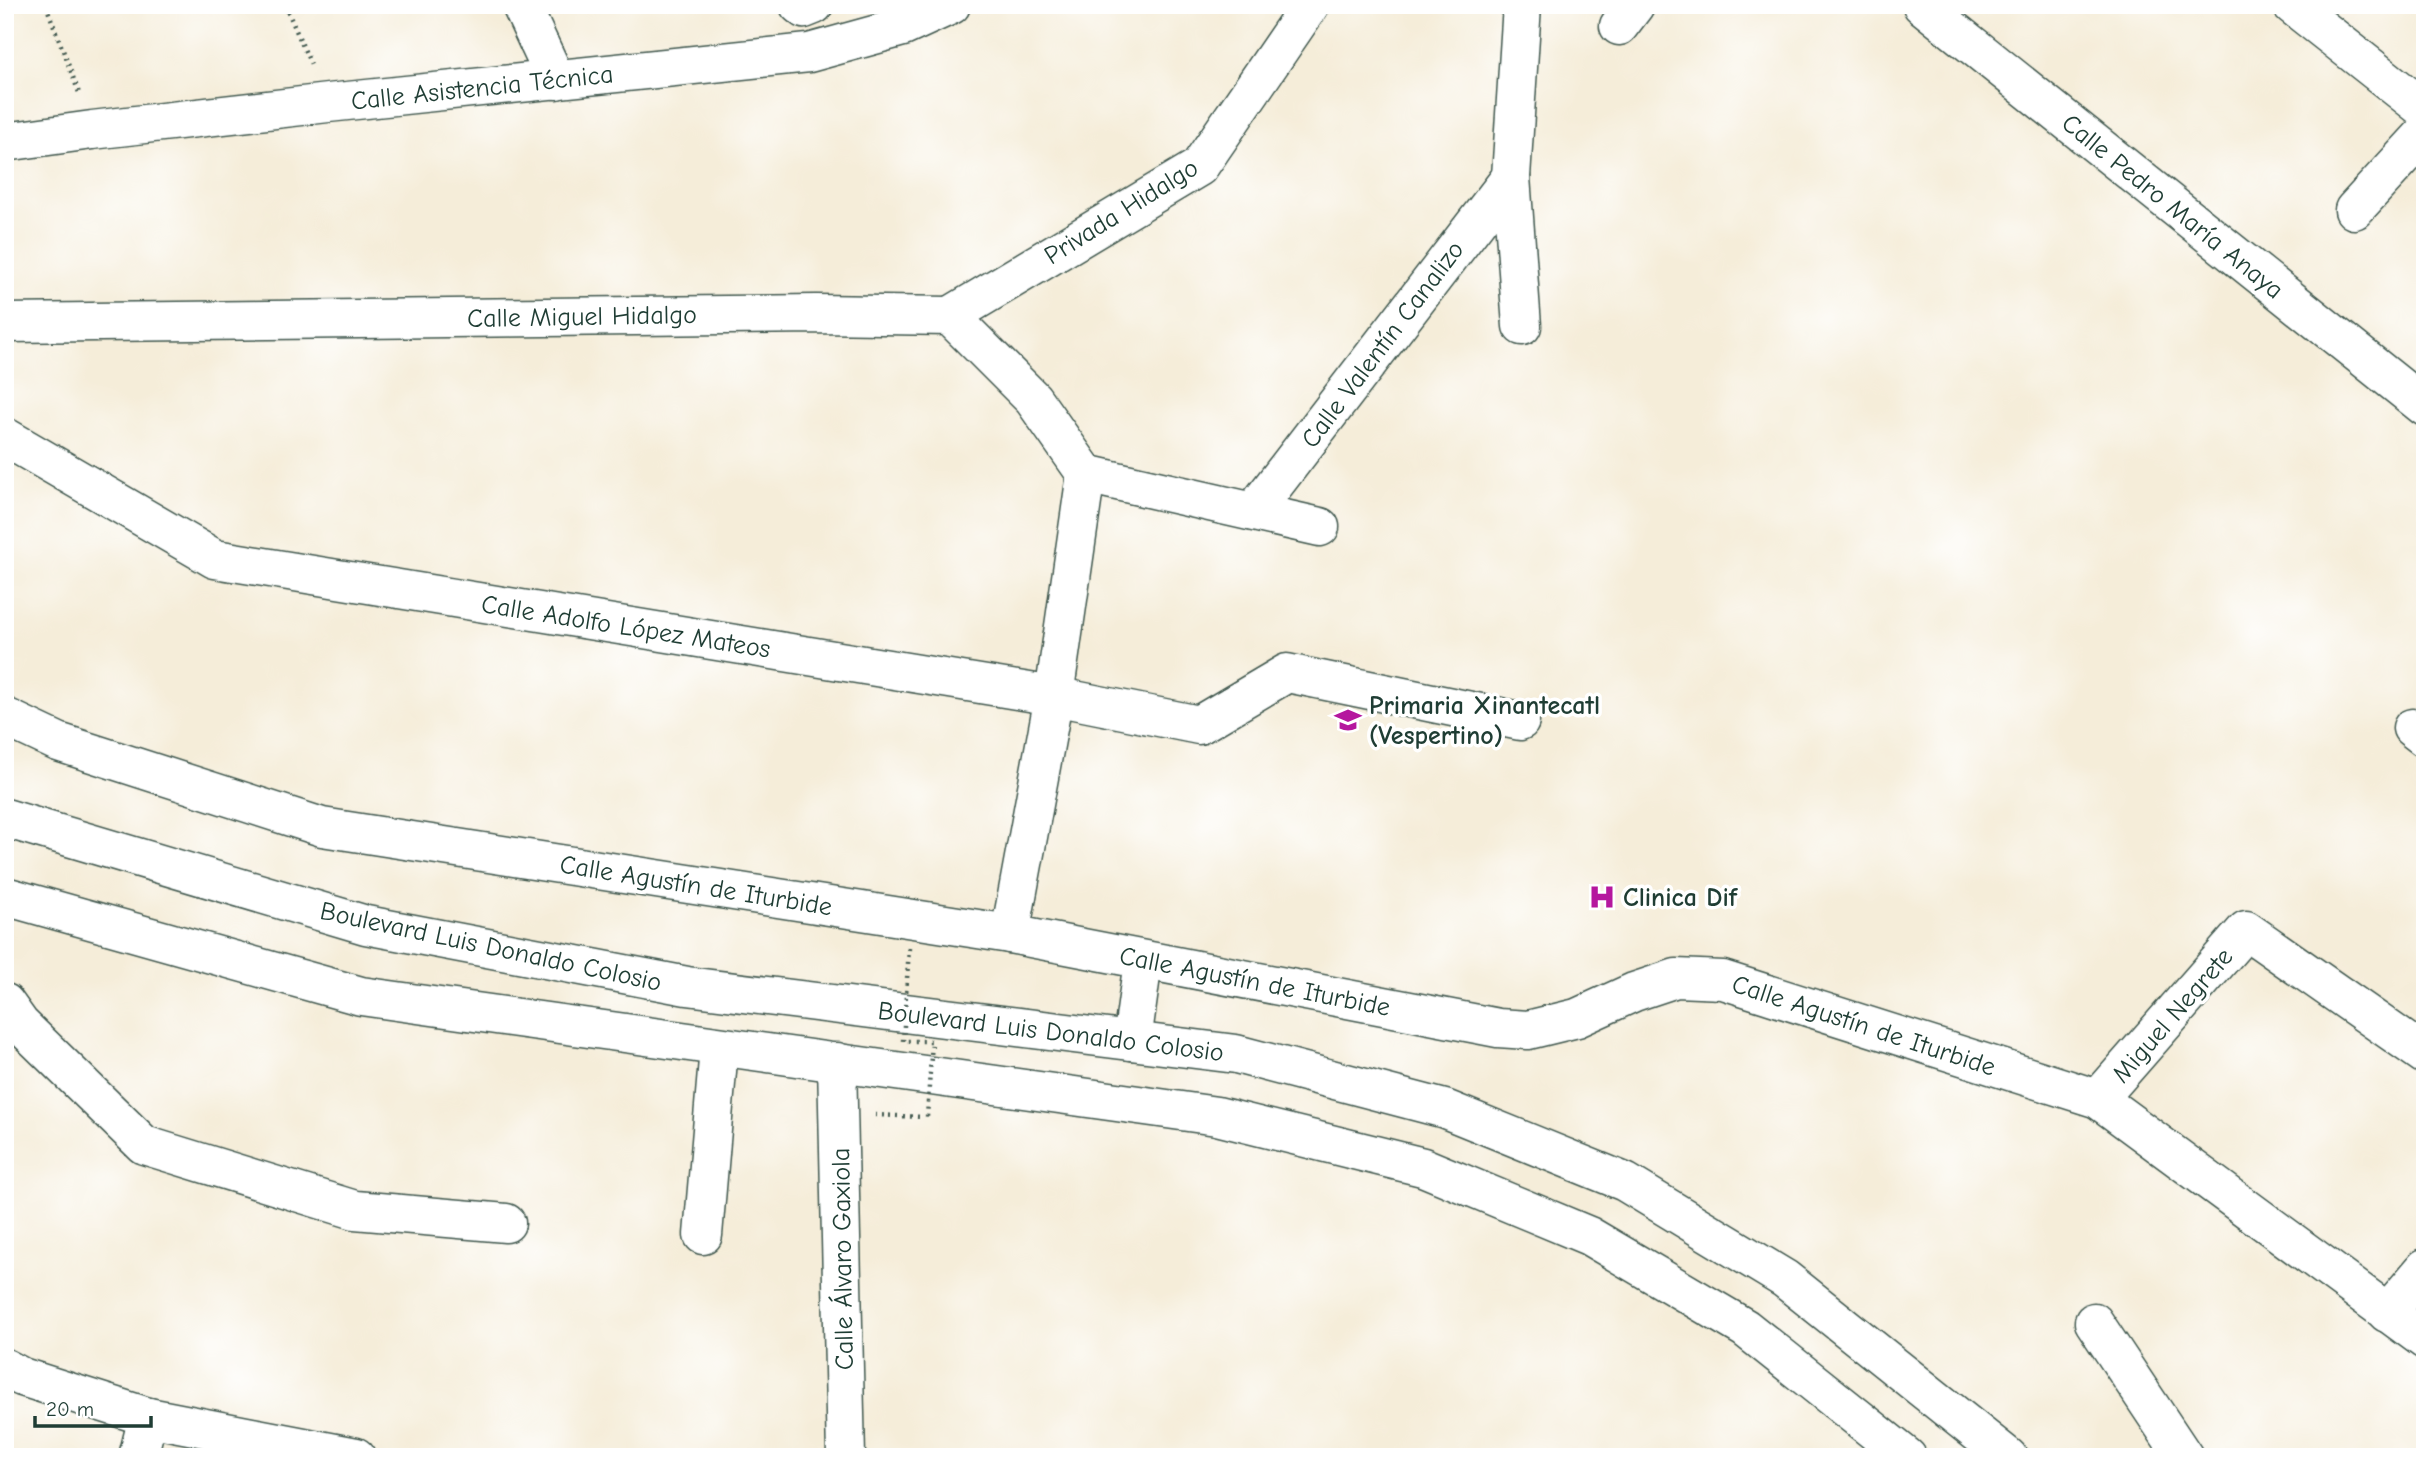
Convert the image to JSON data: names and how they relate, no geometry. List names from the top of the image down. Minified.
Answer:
{"streets":{"main road":["Calle Asistencia Técnica","Calle Pedro María Anaya","Privada Hidalgo","Calle Miguel Hidalgo","Calle Valentín Canalizo","Calle Adolfo López Mateos","Calle Agustín de Iturbide","Boulevard Luis Donaldo Colosio","Miguel Negrete","Calle Álvaro Gaxiola"]},"crossings":[["Privada Hidalgo","Calle Miguel Hidalgo"],["Calle Agustín de Iturbide","Miguel Negrete"]],"places":{"school or university":["Primaria Xinantecatl (Vespertino)"],"hospital":["Clinica Dif"]},"scale_bar":"20 m"}
